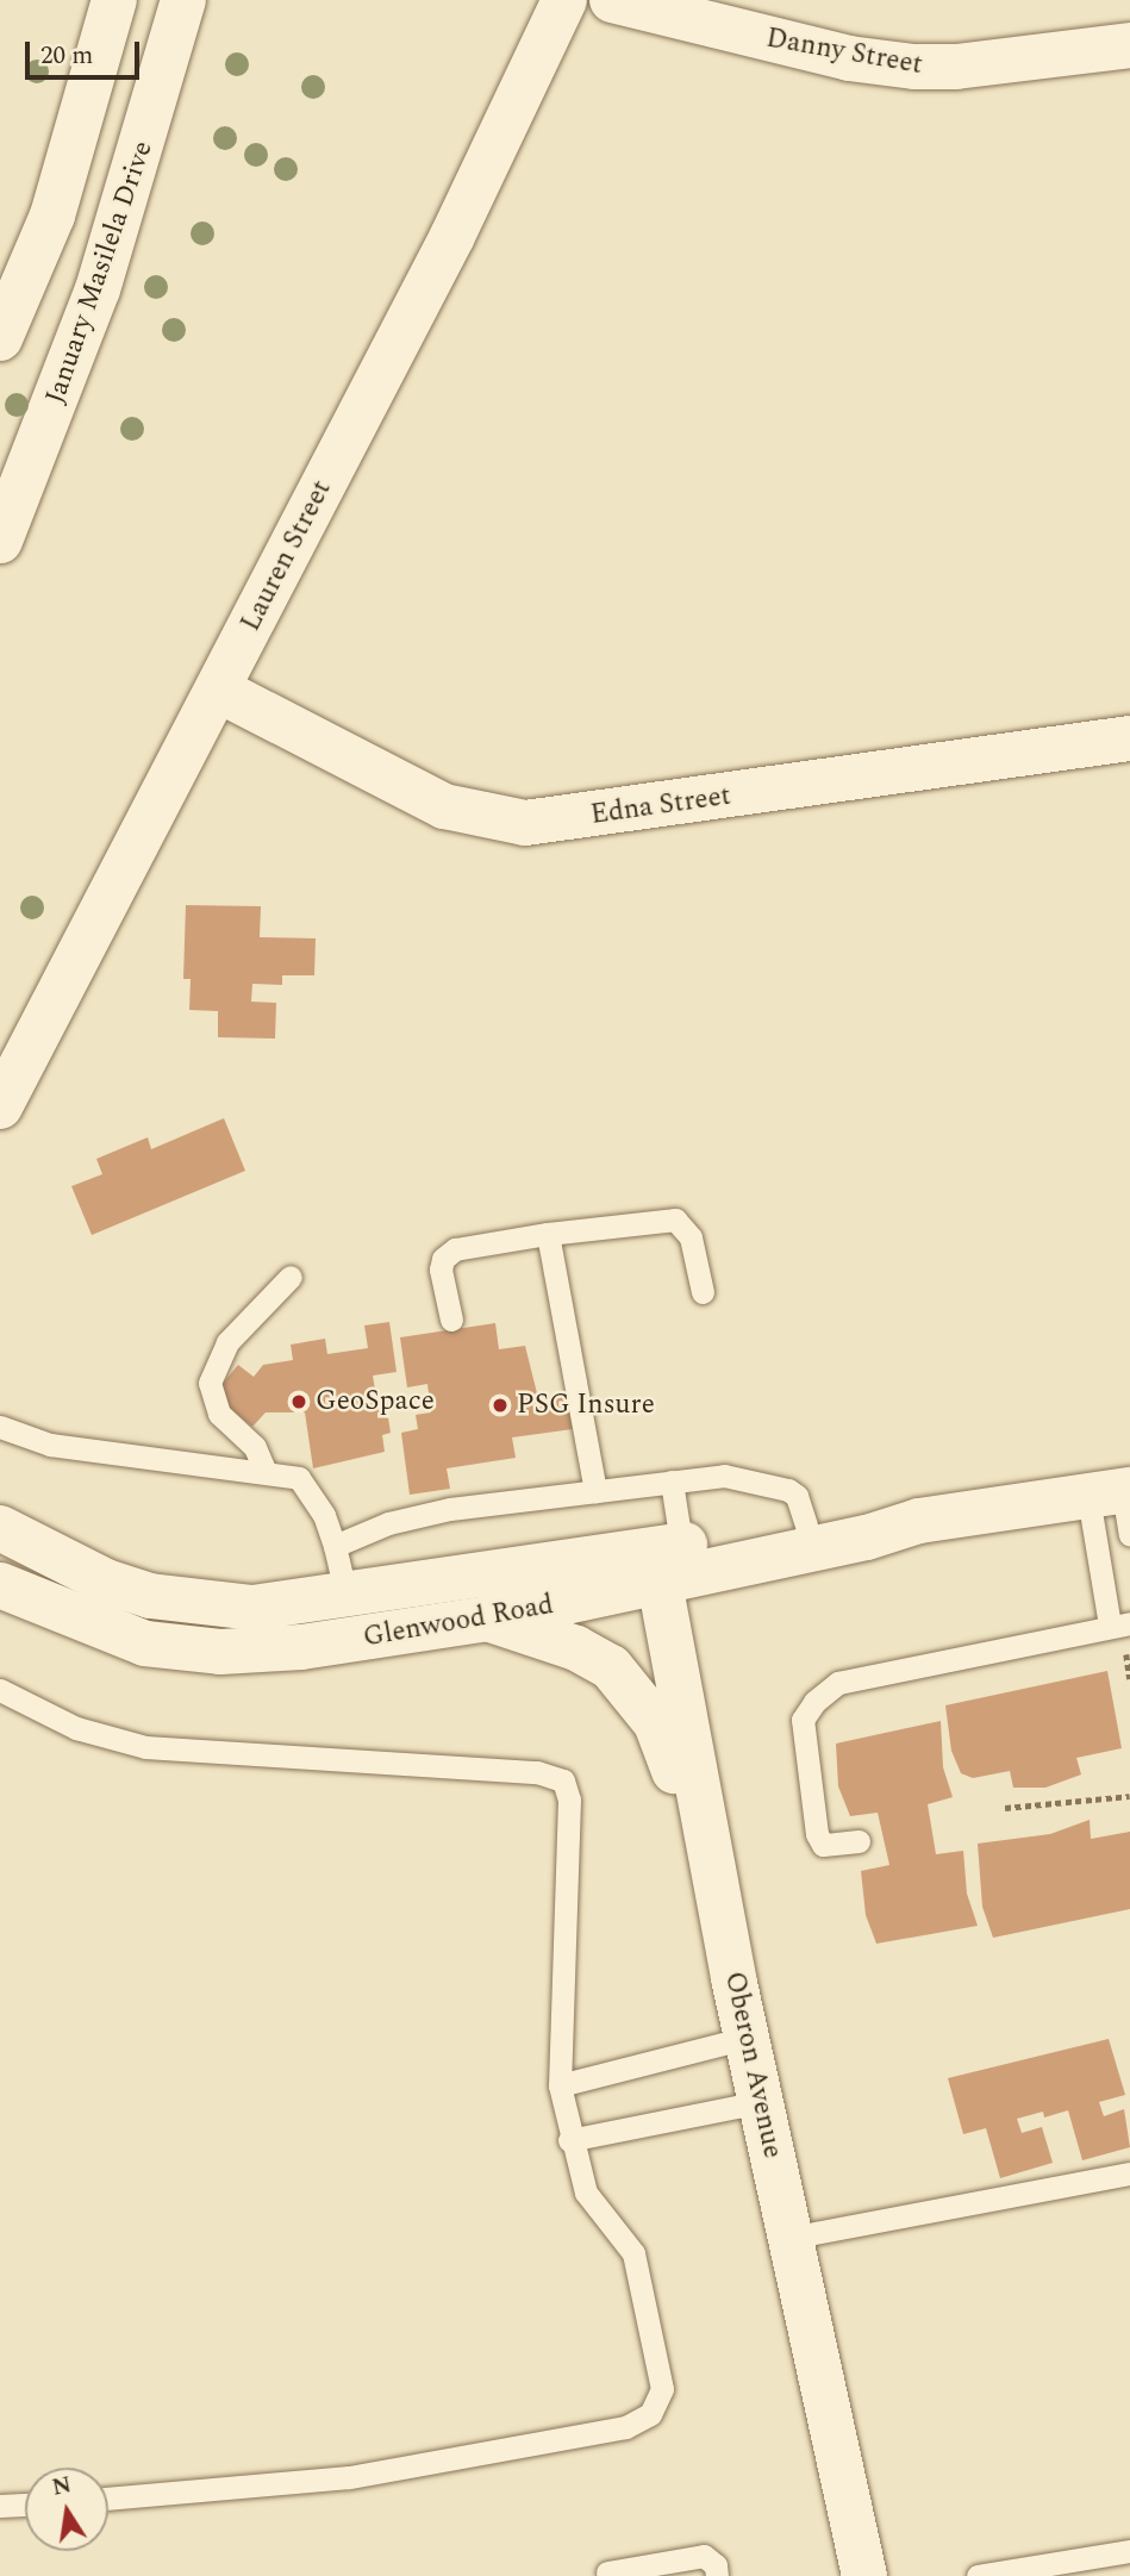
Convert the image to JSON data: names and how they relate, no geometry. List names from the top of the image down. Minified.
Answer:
{"streets":{"street":["Danny Street","January Masilela Drive","Lauren Street","Edna Street","Glenwood Road","Oberon Avenue"]},"crossings":[["Lauren Street","Edna Street"],["Glenwood Road","Oberon Avenue"]],"places":["GeoSpace","PSG Insure"],"scale_bar":"20 m","north":"top"}
